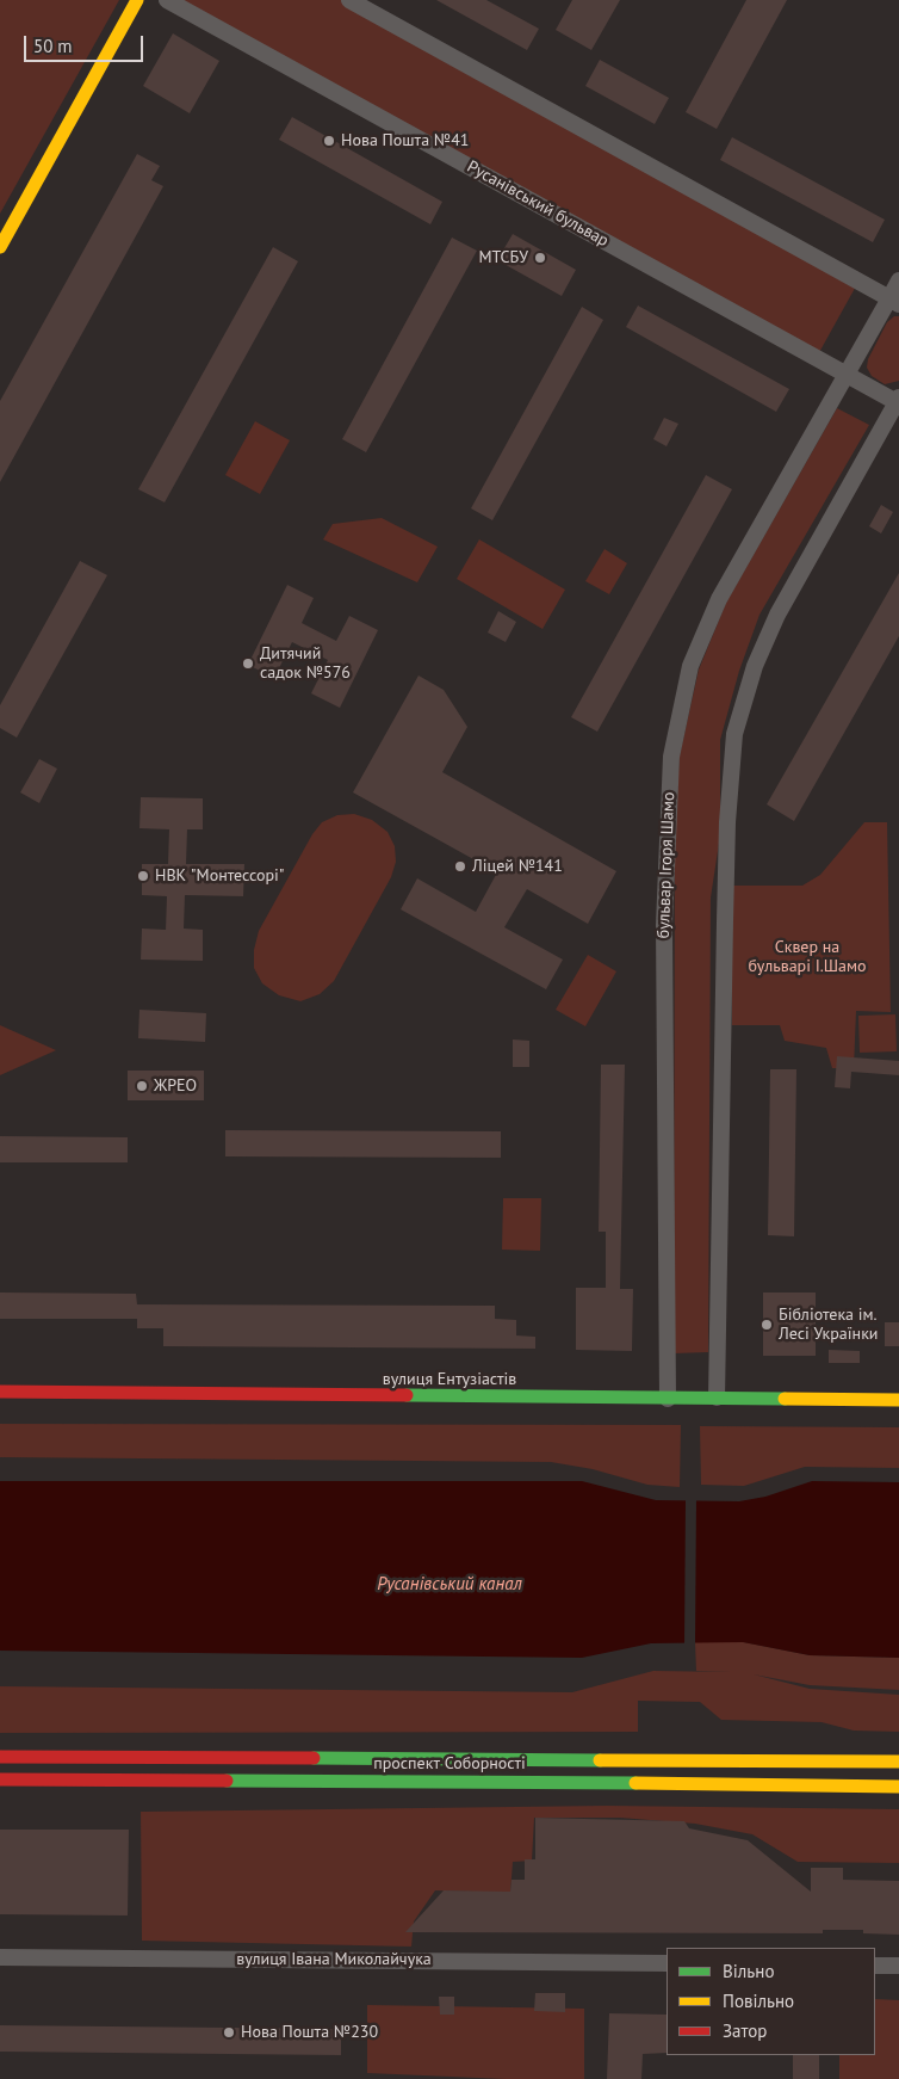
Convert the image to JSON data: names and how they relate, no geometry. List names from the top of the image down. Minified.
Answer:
{"streets":{"main road":["вулиця Ентузіастів","проспект Соборності"],"street":["Русанівський бульвар","бульвар Ігоря Шамо","вулиця Івана Миколайчука"]},"crossings":[["Русанівський бульвар","бульвар Ігоря Шамо"],["бульвар Ігоря Шамо","вулиця Ентузіастів"]],"water":["Русанівський канал"],"parks":["Сквер на бульварі І.Шамо"],"places":["Нова Пошта №41","МТСБУ","Дитячий садок №576","Ліцей №141","НВК \"Монтессорі\"","ЖРЕО","Бібліотека ім. Лесі Українки","Нова Пошта №230"],"legend":["Вільно","Повільно","Затор"],"scale_bar":"50 m"}
